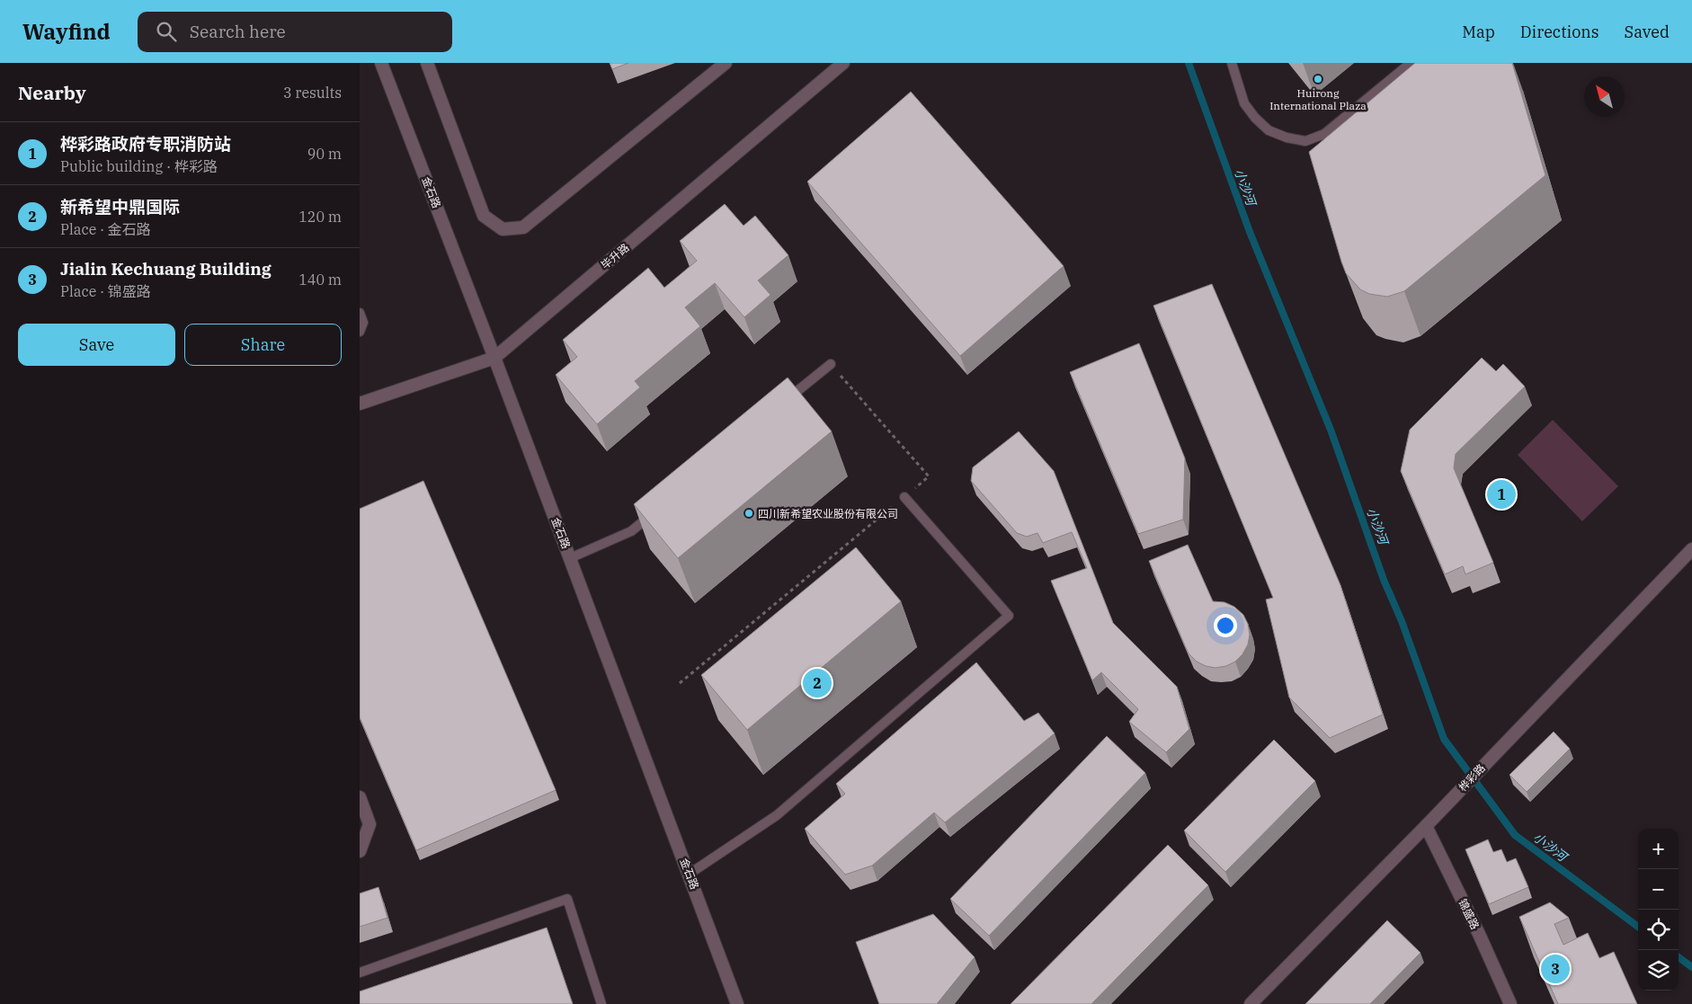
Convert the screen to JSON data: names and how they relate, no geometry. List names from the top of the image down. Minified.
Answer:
{"streets":{"street":["金石路","毕升路","桦彩路","锦盛路"]},"crossings":[["金石路","毕升路"],["桦彩路","锦盛路"]],"water":["小沙河"],"places":["Huirong International Plaza","四川新希望农业股份有限公司"],"north":"top left","page":{"header":"Wayfind","search":"Search here","nav":["Map","Directions","Saved"],"heading":["Nearby","3 results"],"list":[{"mark":"1","name":"桦彩路政府专职消防站","note":"Public building · 桦彩路","value":"90 m"},{"mark":"2","name":"新希望中鼎国际","note":"Place · 金石路","value":"120 m"},{"mark":"3","name":"Jialin Kechuang Building","note":"Place · 锦盛路","value":"140 m"}],"buttons":["Save","Share"],"pins":["1","2","3"],"map_buttons":["+","−"]}}
